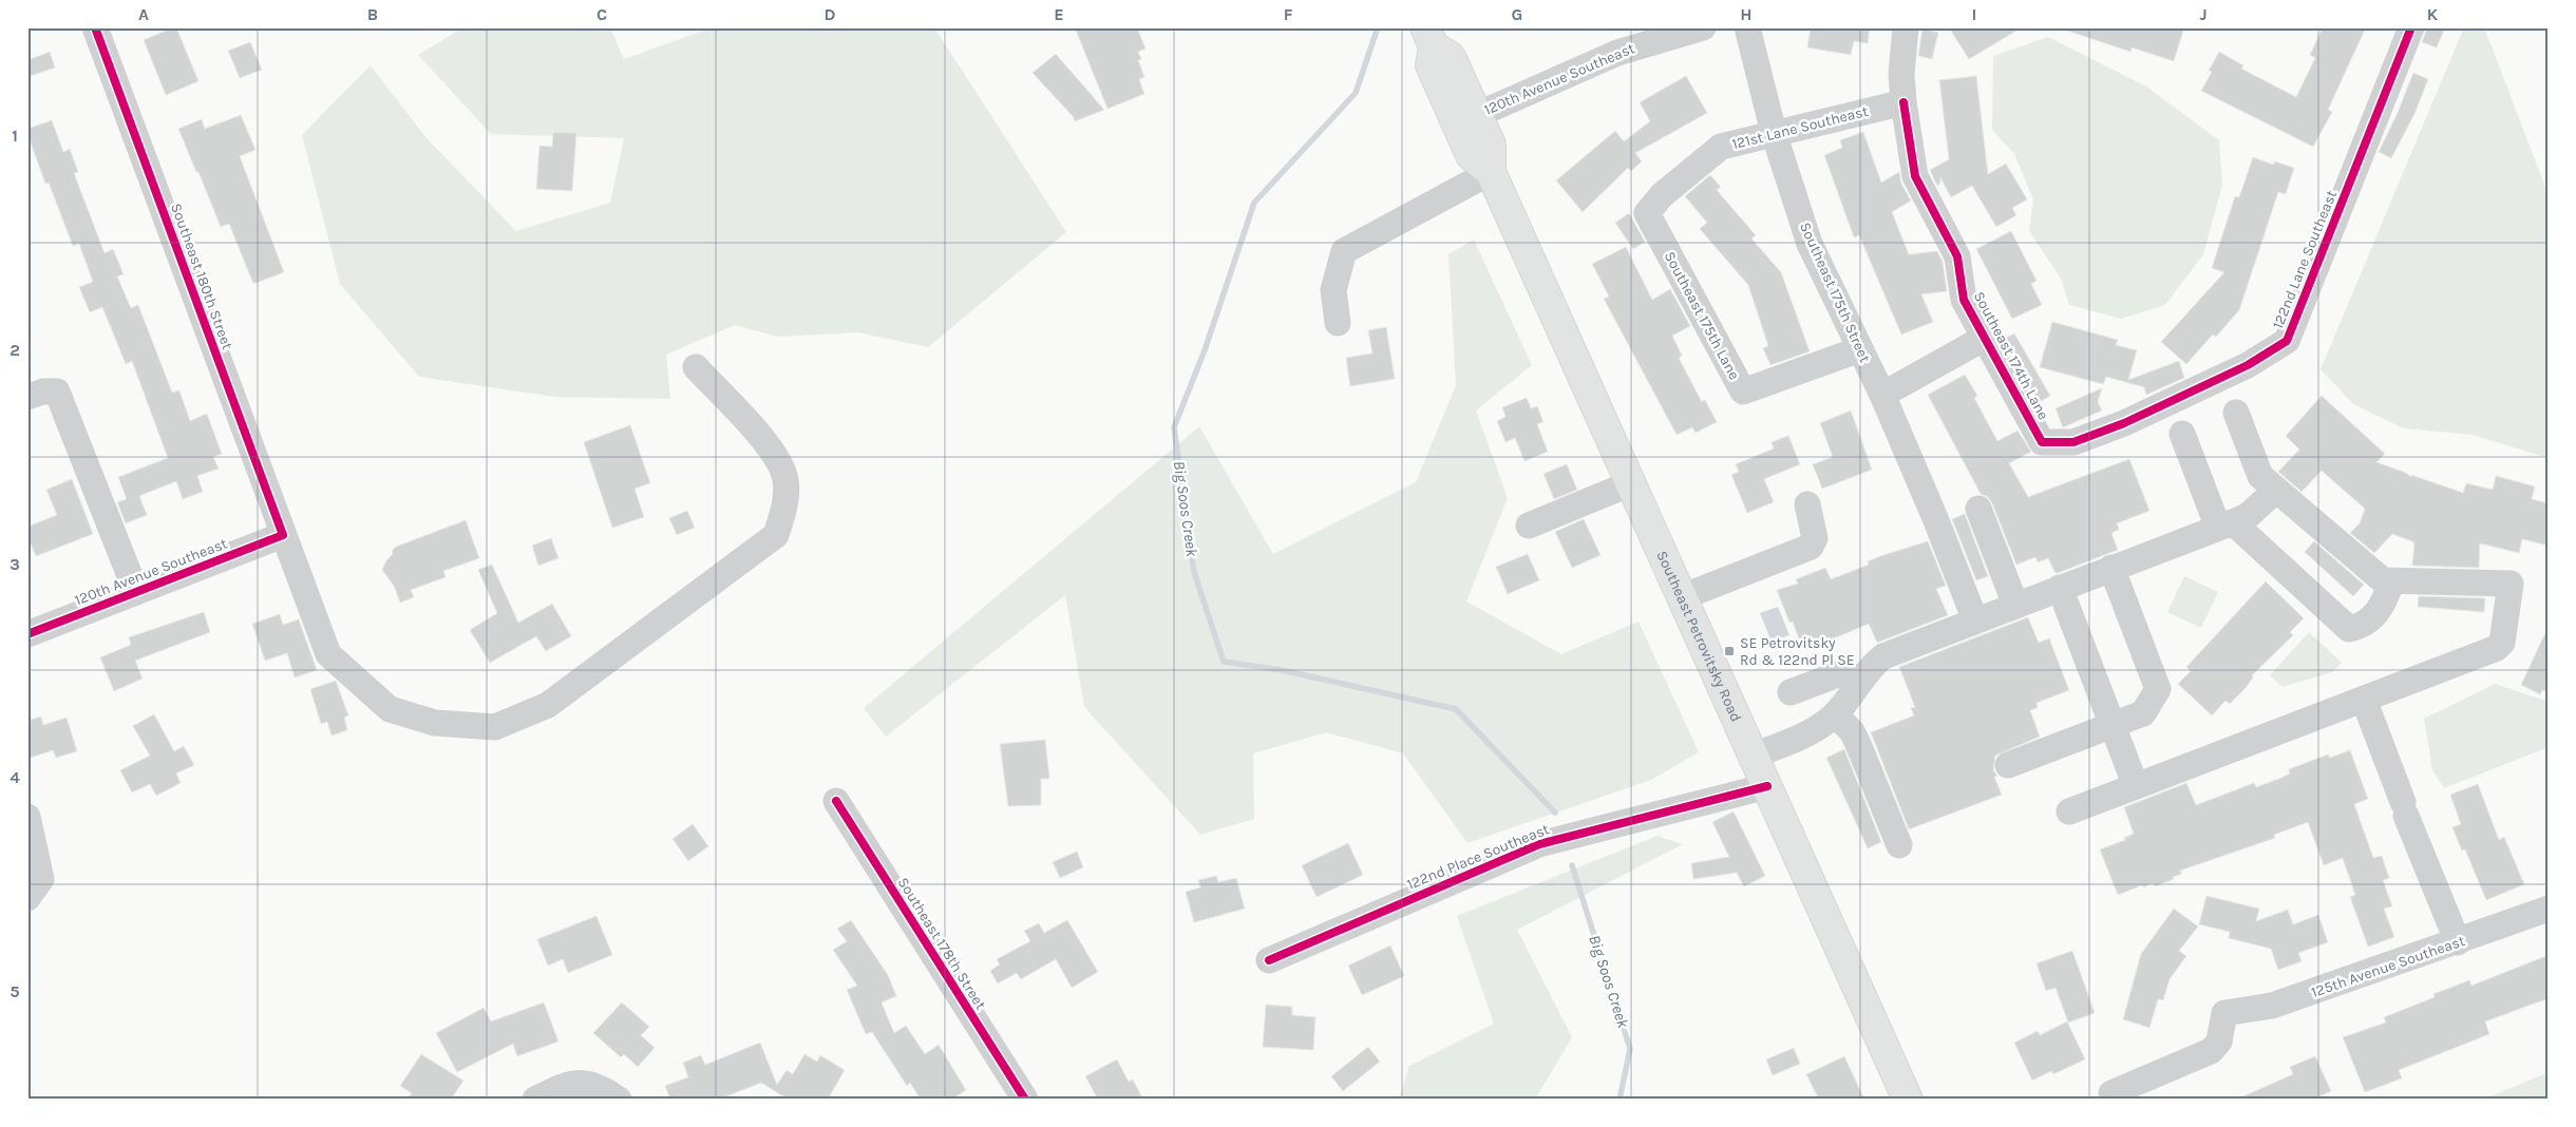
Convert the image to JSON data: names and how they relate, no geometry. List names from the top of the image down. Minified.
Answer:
{"streets":{"main road":["Southeast Petrovitsky Road"],"street":["120th Avenue Southeast","121st Lane Southeast","122nd Lane Southeast","Southeast 180th Street","Southeast 175th Street","Southeast 175th Lane","Southeast 174th Lane","122nd Place Southeast","Southeast 178th Street","125th Avenue Southeast"]},"crossings":[["120th Avenue Southeast","Southeast 180th Street"],["120th Avenue Southeast","Southeast Petrovitsky Road"],["121st Lane Southeast","Southeast 175th Street"],["121st Lane Southeast","Southeast 175th Lane"],["121st Lane Southeast","Southeast 174th Lane"],["122nd Lane Southeast","Southeast 174th Lane"],["Southeast 175th Street","Southeast 175th Lane"],["Southeast 175th Street","Southeast 174th Lane"],["Southeast Petrovitsky Road","122nd Place Southeast"]],"water":["Big Soos Creek"],"places":{"transit":["SE Petrovitsky Rd & 122nd Pl SE"]},"grid":{"columns":["A","B","C","D","E","F","G","H","I","J","K"],"rows":["1","2","3","4","5"]}}
